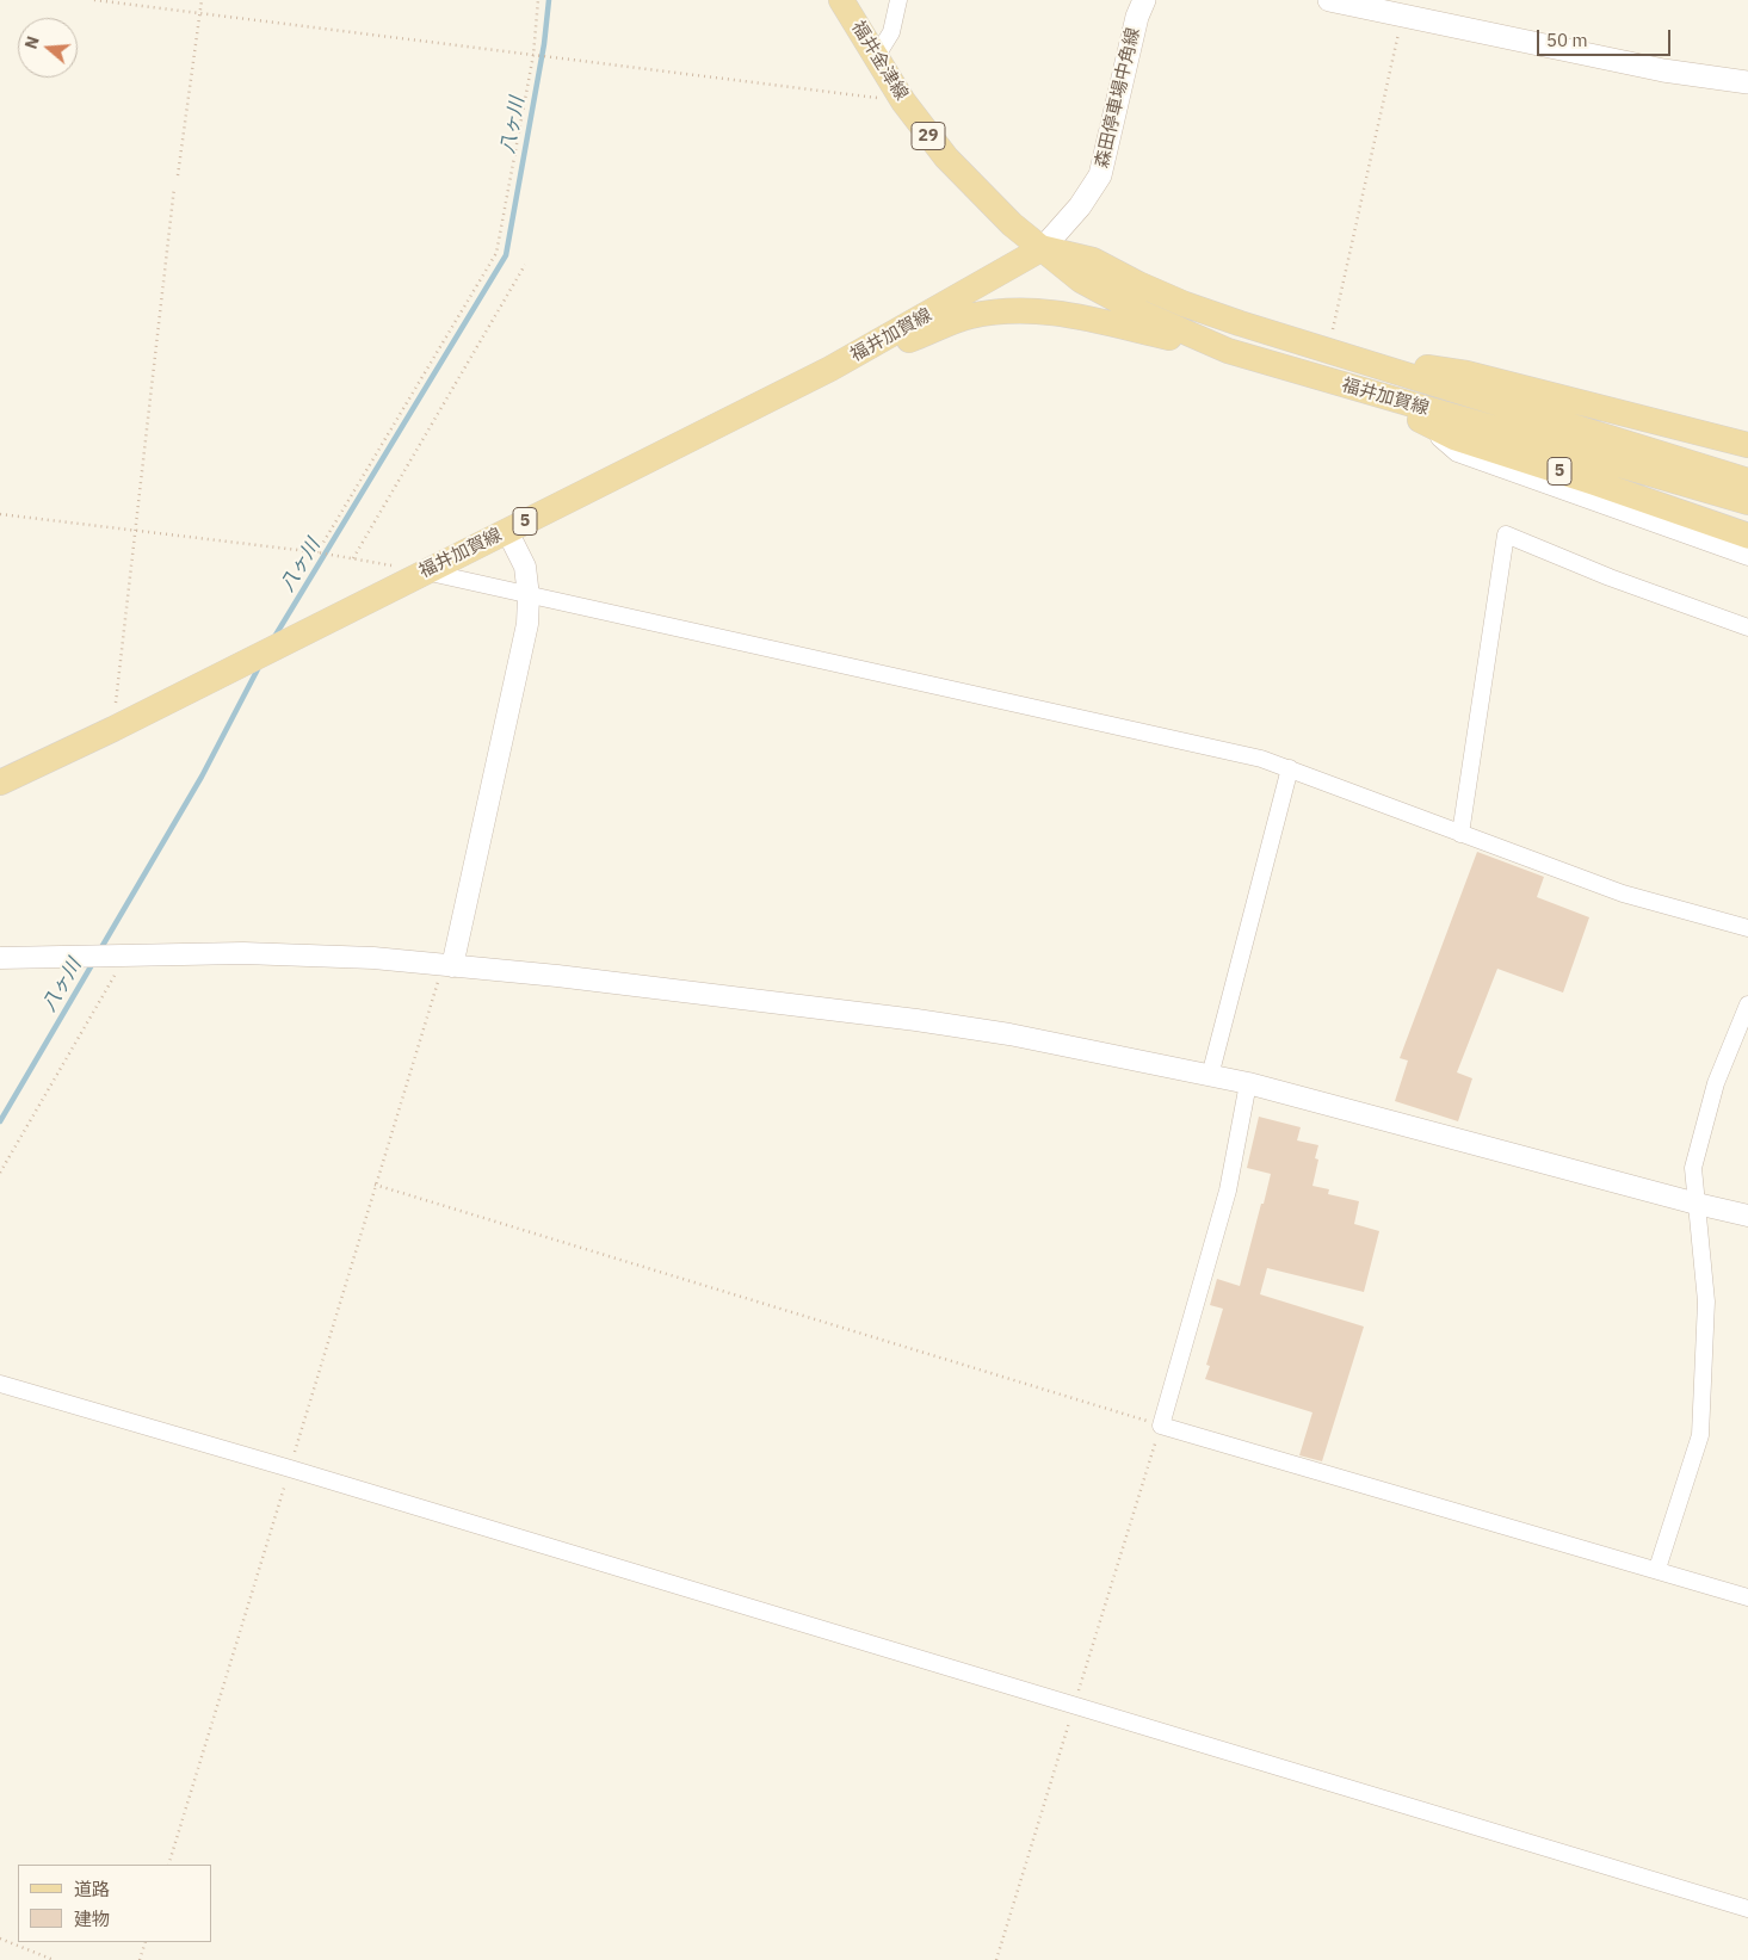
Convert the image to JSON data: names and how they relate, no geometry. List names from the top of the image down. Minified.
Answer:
{"streets":{"main road":["福井金津線","森田停車場中角線","29","福井加賀線","5"]},"crossings":[["福井金津線","森田停車場中角線"],["福井金津線","福井加賀線"],["森田停車場中角線","福井加賀線"],["福井加賀線","5"]],"water":["八ヶ川"],"legend":["道路","建物"],"scale_bar":"50 m","north":"left"}
